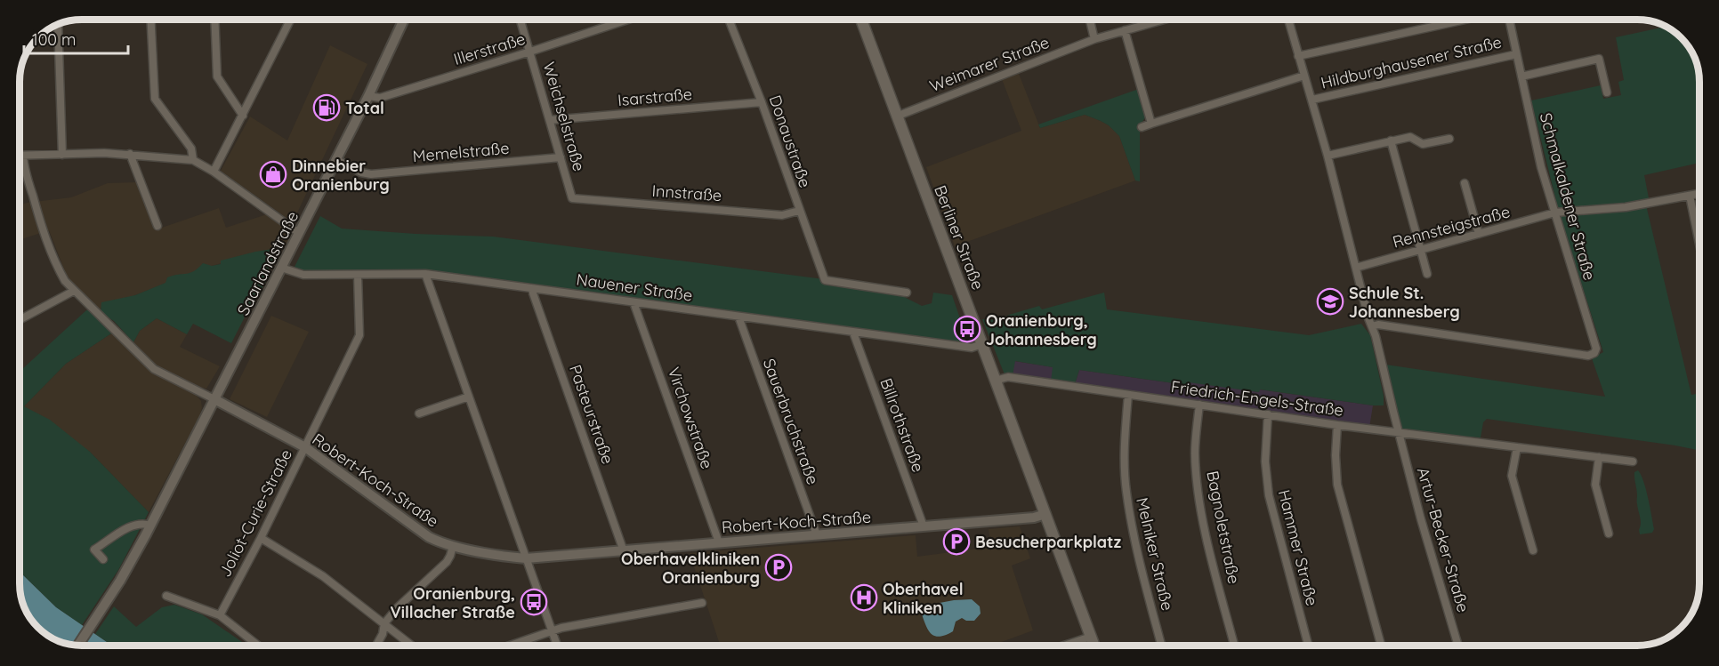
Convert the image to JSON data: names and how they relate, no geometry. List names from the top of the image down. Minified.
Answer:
{"streets":{"main road":["Berliner Straße"],"street":["Illerstraße","Hildburghausener Straße","Weimarer Straße","Isarstraße","Weichselstraße","Donaustraße","Memelstraße","Innstraße","Schmalkaldener Straße","Rennsteigstraße","Saarlandstraße","Nauener Straße","Friedrich-Engels-Straße","Pasteurstraße","Virchowstraße","Sauerbruchstraße","Billrothstraße","Robert-Koch-Straße","Joliot-Curie-Straße","Bagnoletstraße","Artur-Becker-Straße","Hammer Straße","Melniker Straße"]},"crossings":[["Illerstraße","Weichselstraße"],["Illerstraße","Saarlandstraße"],["Hildburghausener Straße","Schmalkaldener Straße"],["Hildburghausener Straße","Rennsteigstraße"],["Hildburghausener Straße","Friedrich-Engels-Straße"],["Hildburghausener Straße","Artur-Becker-Straße"],["Weimarer Straße","Berliner Straße"],["Isarstraße","Weichselstraße"],["Isarstraße","Donaustraße"],["Weichselstraße","Memelstraße"],["Weichselstraße","Innstraße"],["Donaustraße","Innstraße"],["Memelstraße","Saarlandstraße"],["Schmalkaldener Straße","Rennsteigstraße"],["Berliner Straße","Nauener Straße"],["Berliner Straße","Friedrich-Engels-Straße"],["Berliner Straße","Robert-Koch-Straße"],["Saarlandstraße","Nauener Straße"],["Saarlandstraße","Robert-Koch-Straße"],["Nauener Straße","Pasteurstraße"],["Nauener Straße","Virchowstraße"],["Nauener Straße","Sauerbruchstraße"],["Nauener Straße","Billrothstraße"],["Nauener Straße","Joliot-Curie-Straße"],["Friedrich-Engels-Straße","Bagnoletstraße"],["Friedrich-Engels-Straße","Artur-Becker-Straße"],["Friedrich-Engels-Straße","Hammer Straße"],["Friedrich-Engels-Straße","Melniker Straße"],["Pasteurstraße","Robert-Koch-Straße"],["Virchowstraße","Robert-Koch-Straße"],["Sauerbruchstraße","Robert-Koch-Straße"],["Billrothstraße","Robert-Koch-Straße"],["Robert-Koch-Straße","Joliot-Curie-Straße"]],"places":{"fuel station":["Total"],"shop":["Dinnebier Oranienburg"],"school or university":["Schule St. Johannesberg"],"bus stop":["Oranienburg, Johannesberg","Oranienburg, Villacher Straße"],"parking":["Besucherparkplatz","Oberhavelkliniken Oranienburg"],"hospital":["Oberhavel Kliniken"]},"scale_bar":"100 m"}
